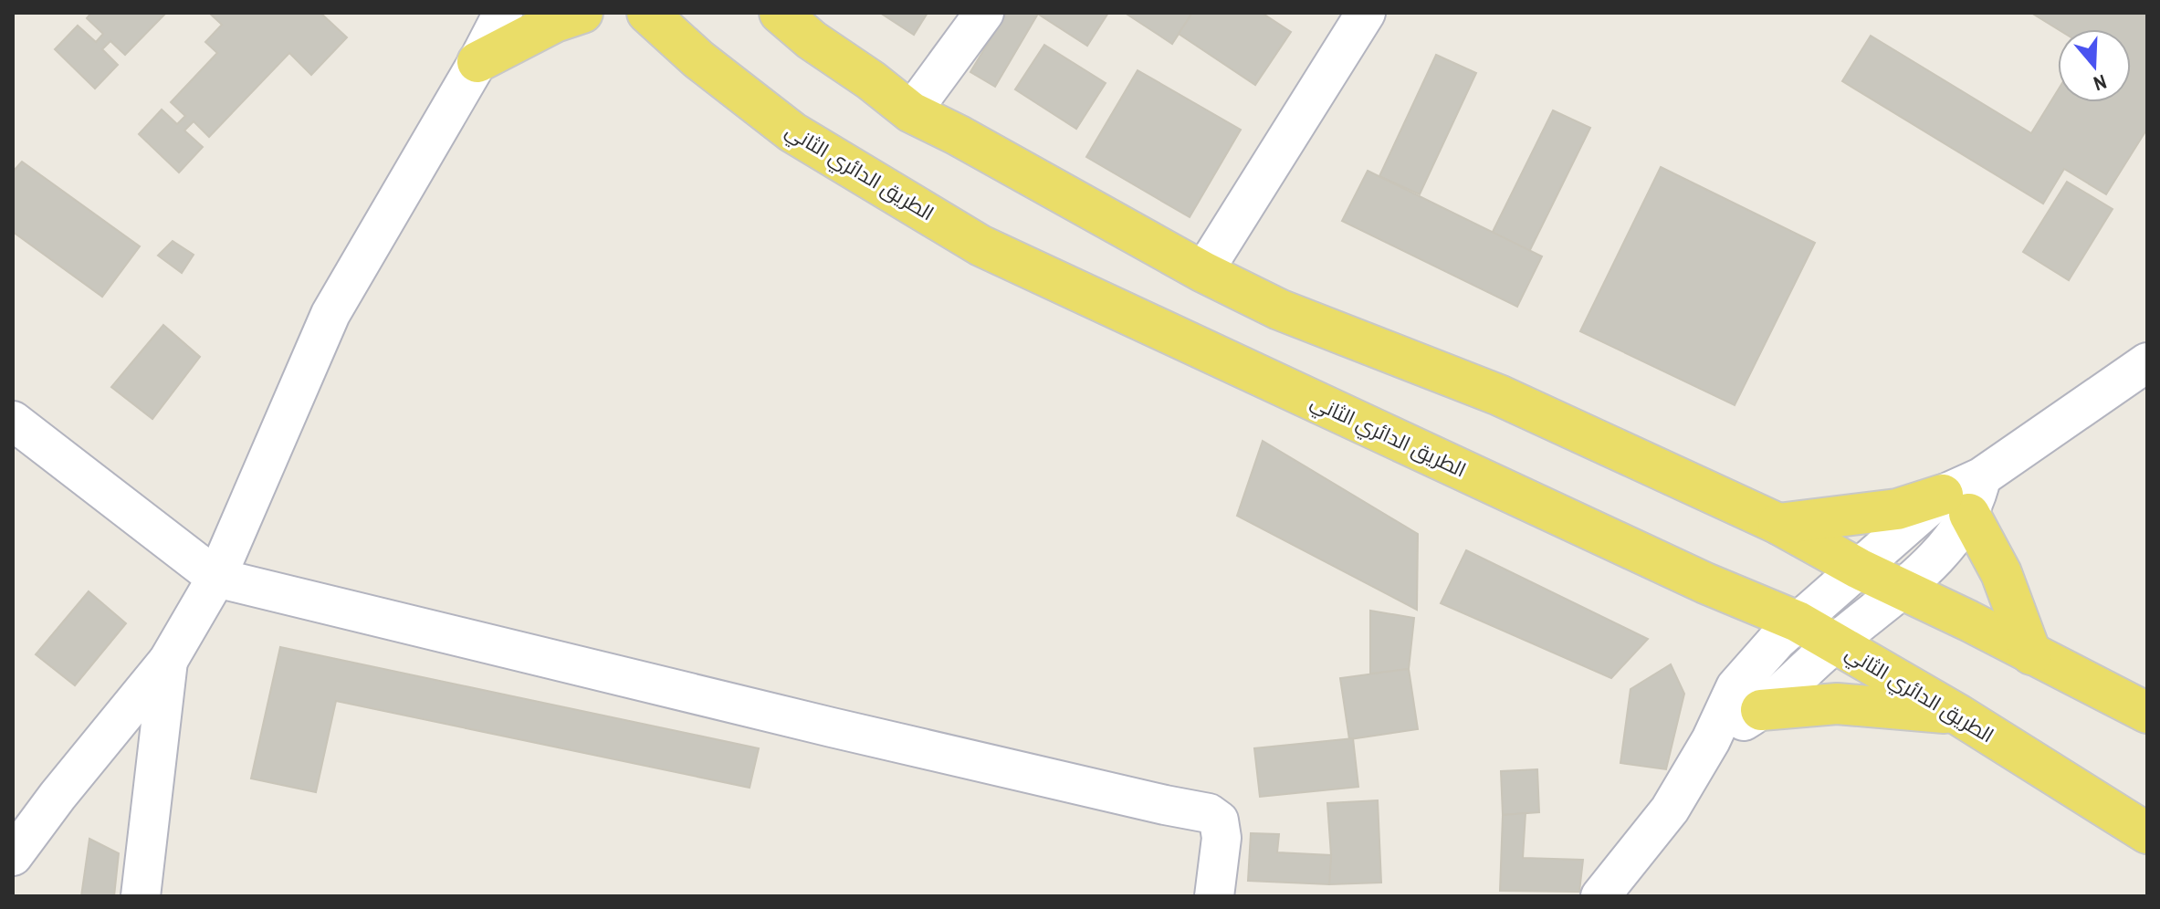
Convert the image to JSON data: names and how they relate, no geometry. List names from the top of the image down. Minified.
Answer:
{"streets":{"main road":["الطريق الدائري الثاني"]},"north":"bottom"}
